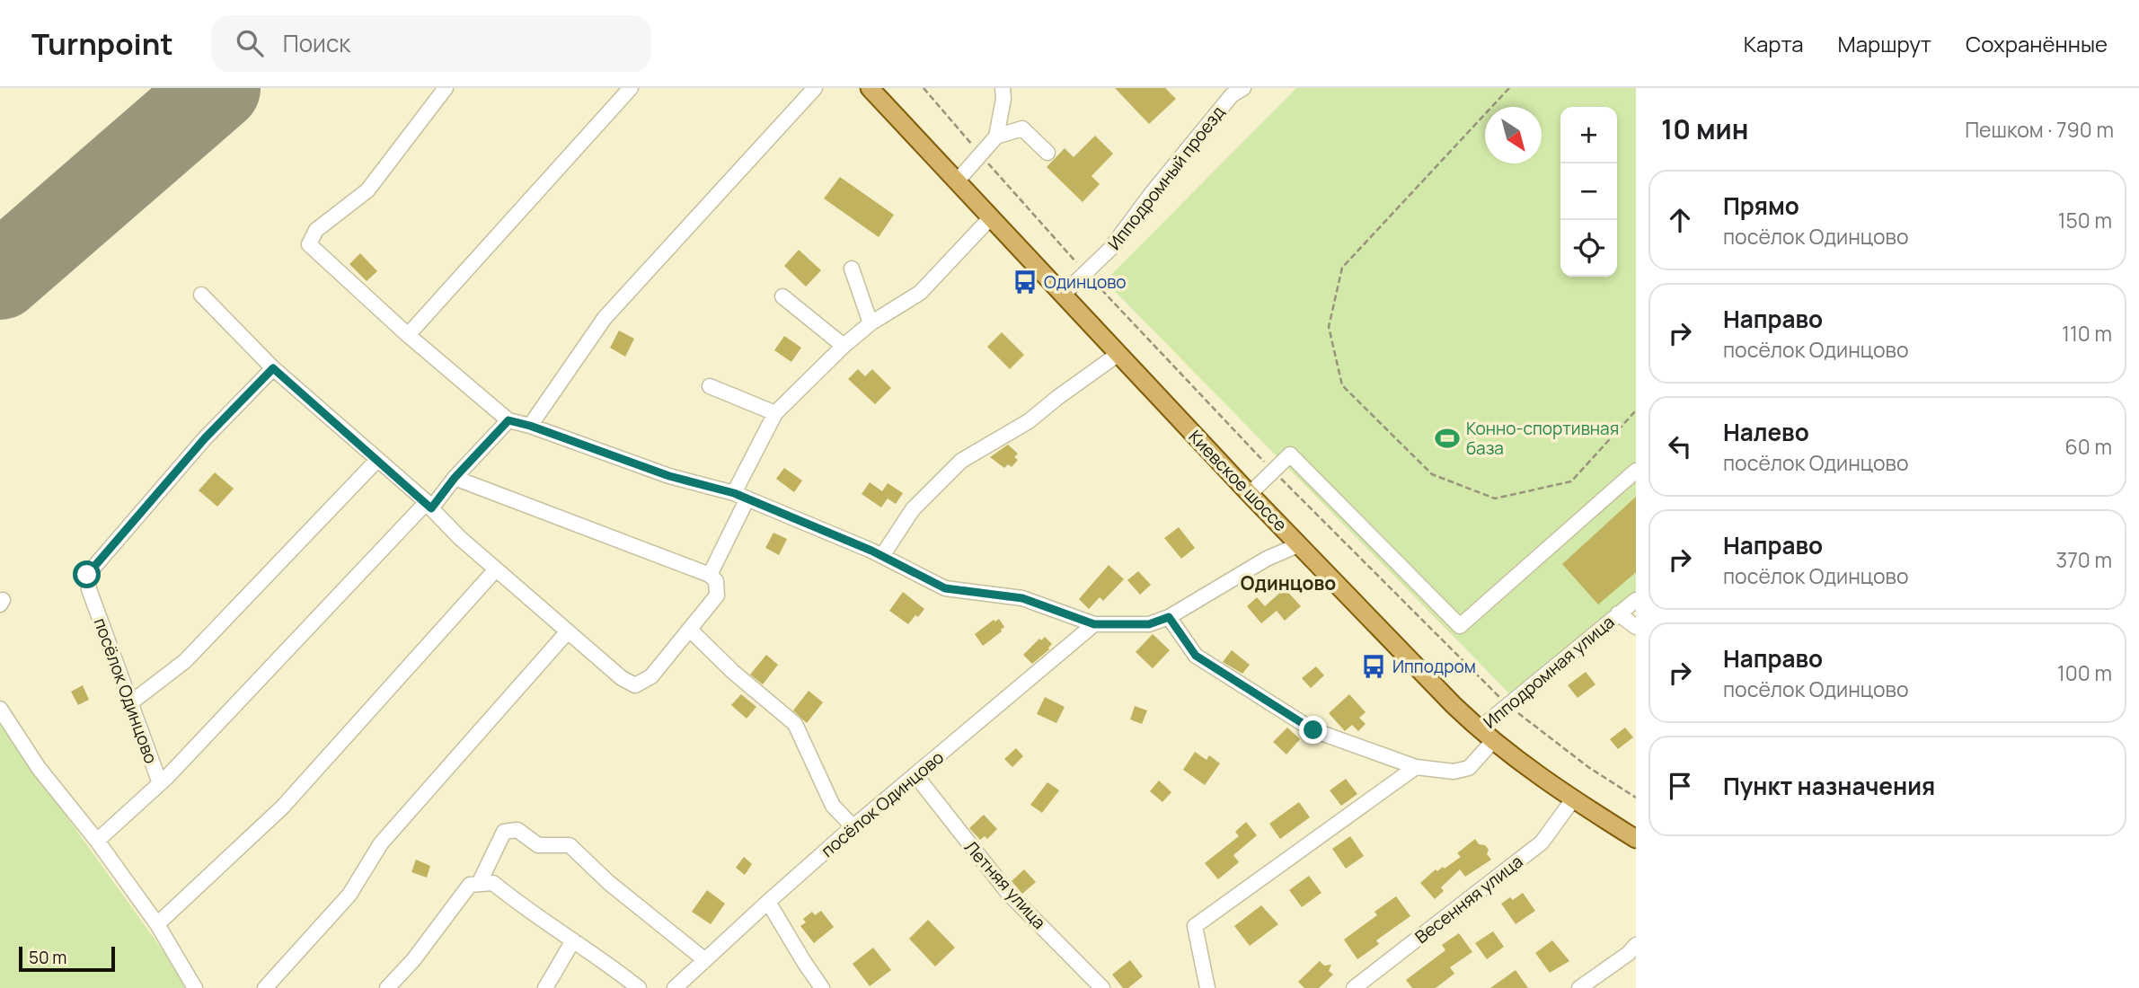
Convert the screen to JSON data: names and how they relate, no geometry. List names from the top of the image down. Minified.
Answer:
{"streets":{"main road":["Киевское шоссе"],"street":["Ипподромный проезд","Ипподромная улица","посёлок Одинцово","Летняя улица","Весенняя улица"]},"crossings":[["Ипподромный проезд","Киевское шоссе"],["Киевское шоссе","Ипподромная улица"],["Киевское шоссе","Весенняя улица"],["посёлок Одинцово","Летняя улица"]],"districts":["Одинцово"],"places":{"bus stop":["Одинцово","Ипподром"],"sports":["Конно-спортивная база"]},"scale_bar":"50 m","north":"bottom right","page":{"header":"Turnpoint","search":"Поиск","nav":["Карта","Маршрут","Сохранённые"],"heading":["10 мин","Пешком · 790 m"],"map_buttons":["+","−"],"list":[["Прямо","посёлок Одинцово","150 m"],["Направо","посёлок Одинцово","110 m"],["Налево","посёлок Одинцово","60 m"],["Направо","посёлок Одинцово","370 m"],["Направо","посёлок Одинцово","100 m"],"Пункт назначения"],"scale":"50 m"}}
